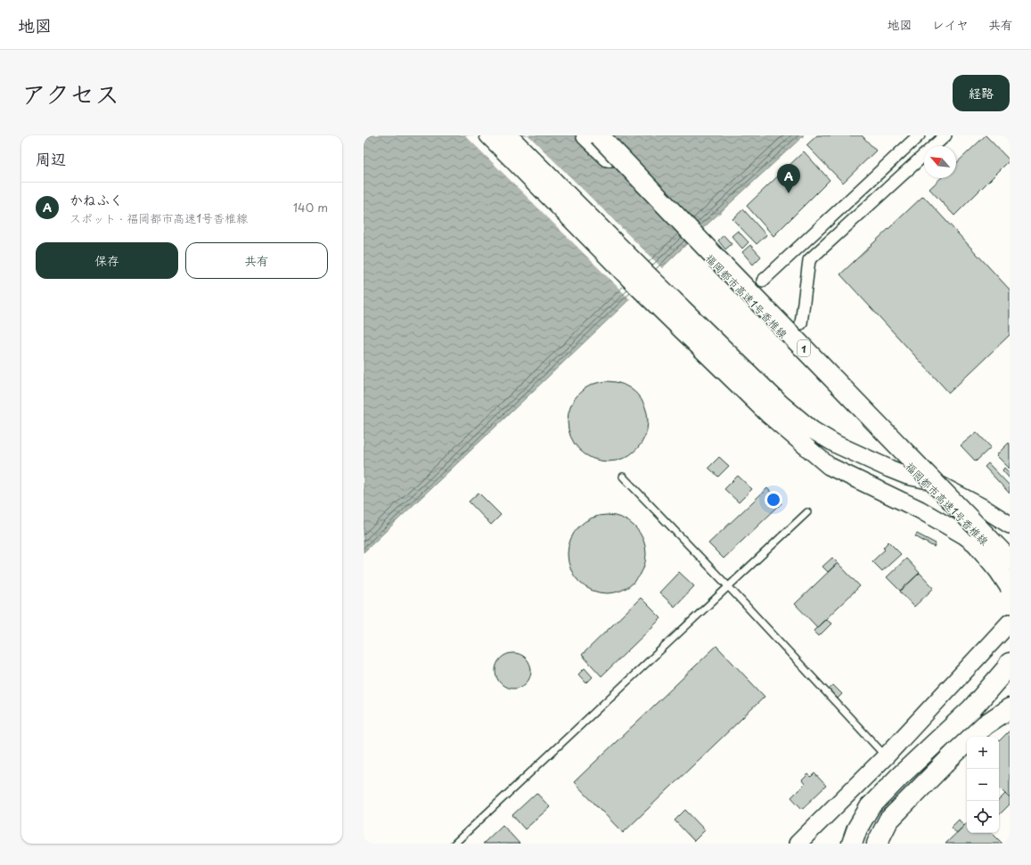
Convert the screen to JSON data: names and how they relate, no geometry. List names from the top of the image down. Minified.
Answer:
{"streets":{"highway":["福岡都市高速1号香椎線","1"]},"north":"top left","page":{"header":"地図","nav":["地図","レイヤ","共有"],"title":"アクセス","buttons":["経路",["保存","共有"]],"heading":"周辺","pins":"A","list":[{"mark":"A","name":"かねふく","note":"スポット · 福岡都市高速1号香椎線","value":"140 m"}],"map_buttons":["+","−"]}}
